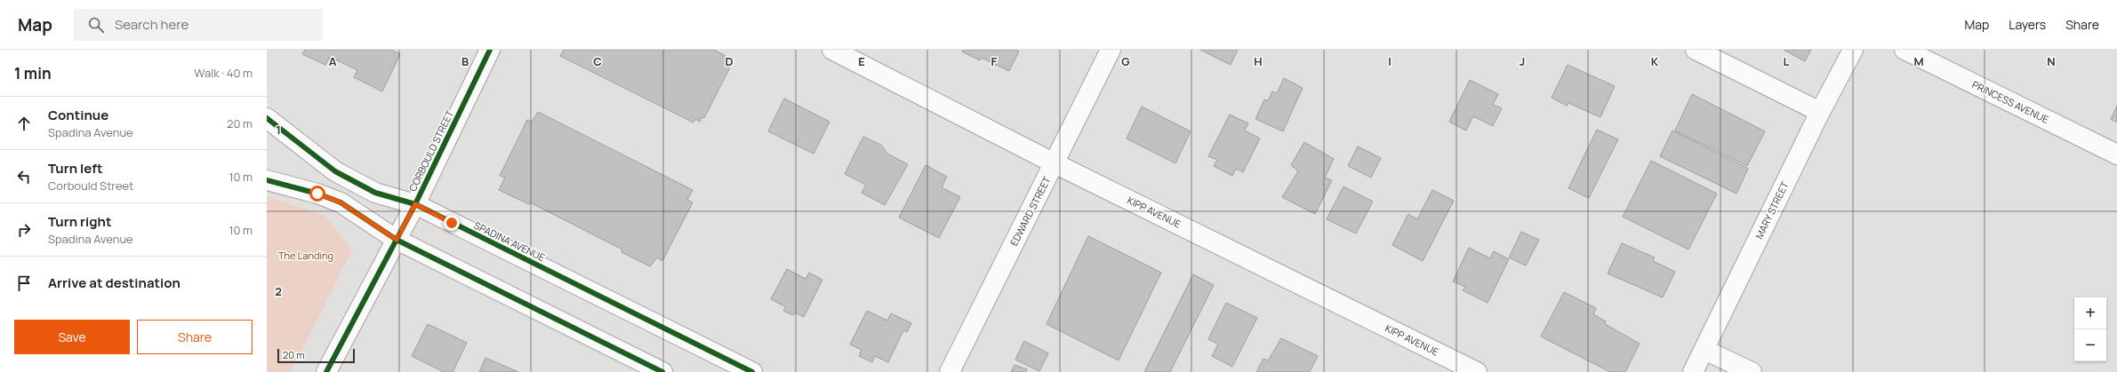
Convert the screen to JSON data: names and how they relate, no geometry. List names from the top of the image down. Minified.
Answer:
{"streets":{"street":["PRINCESS AVENUE","CORBOULD STREET","MARY STREET","EDWARD STREET","KIPP AVENUE","SPADINA AVENUE"]},"crossings":[["CORBOULD STREET","SPADINA AVENUE"],["EDWARD STREET","KIPP AVENUE"]],"parks":["The Landing"],"scale_bar":"20 m","page":{"header":"Map","search":"Search here","nav":["Map","Layers","Share"],"heading":["1 min","Walk · 40 m"],"list":[["Continue","Spadina Avenue","20 m"],["Turn left","Corbould Street","10 m"],["Turn right","Spadina Avenue","10 m"],"Arrive at destination"],"map_buttons":["+","−"],"buttons":["Save","Share"],"scale":"20 m"},"grid":{"columns":["A","B","C","D","E","F","G","H","I","J","K","L","M","N"],"rows":["1","2"]}}
